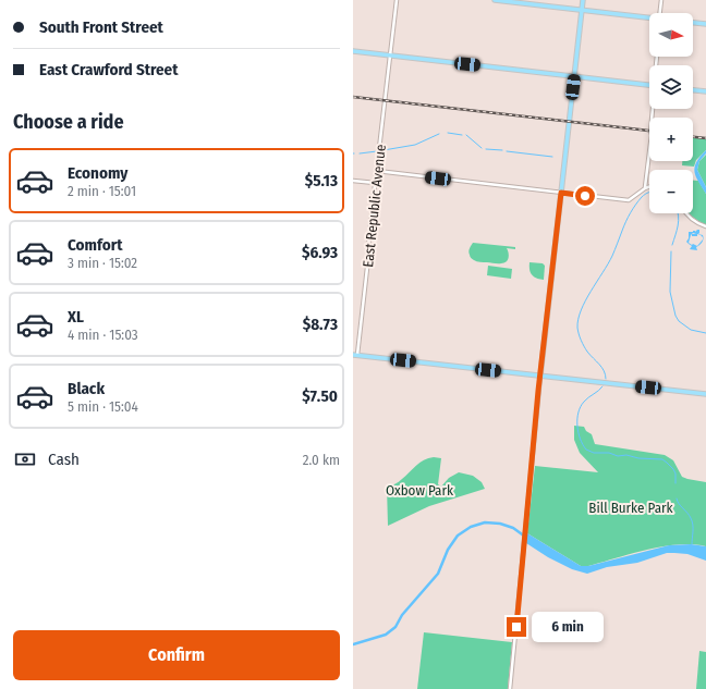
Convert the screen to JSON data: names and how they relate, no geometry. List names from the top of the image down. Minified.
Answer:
{"streets":{"street":["East Republic Avenue"]},"parks":["Oxbow Park","Bill Burke Park"],"north":"right","page":{"banner":["South Front Street","East Crawford Street"],"map_buttons":["+","−"],"heading":"Choose a ride","list":[{"name":"Economy","note":"2 min · 15:01","value":"$5.13"},{"name":"Comfort","note":"3 min · 15:02","value":"$6.93"},{"name":"XL","note":"4 min · 15:03","value":"$8.73"},{"name":"Black","note":"5 min · 15:04","value":"$7.50"}],"pay":["Cash","2.0 km"],"bubble":"6 min","buttons":"Confirm"}}
